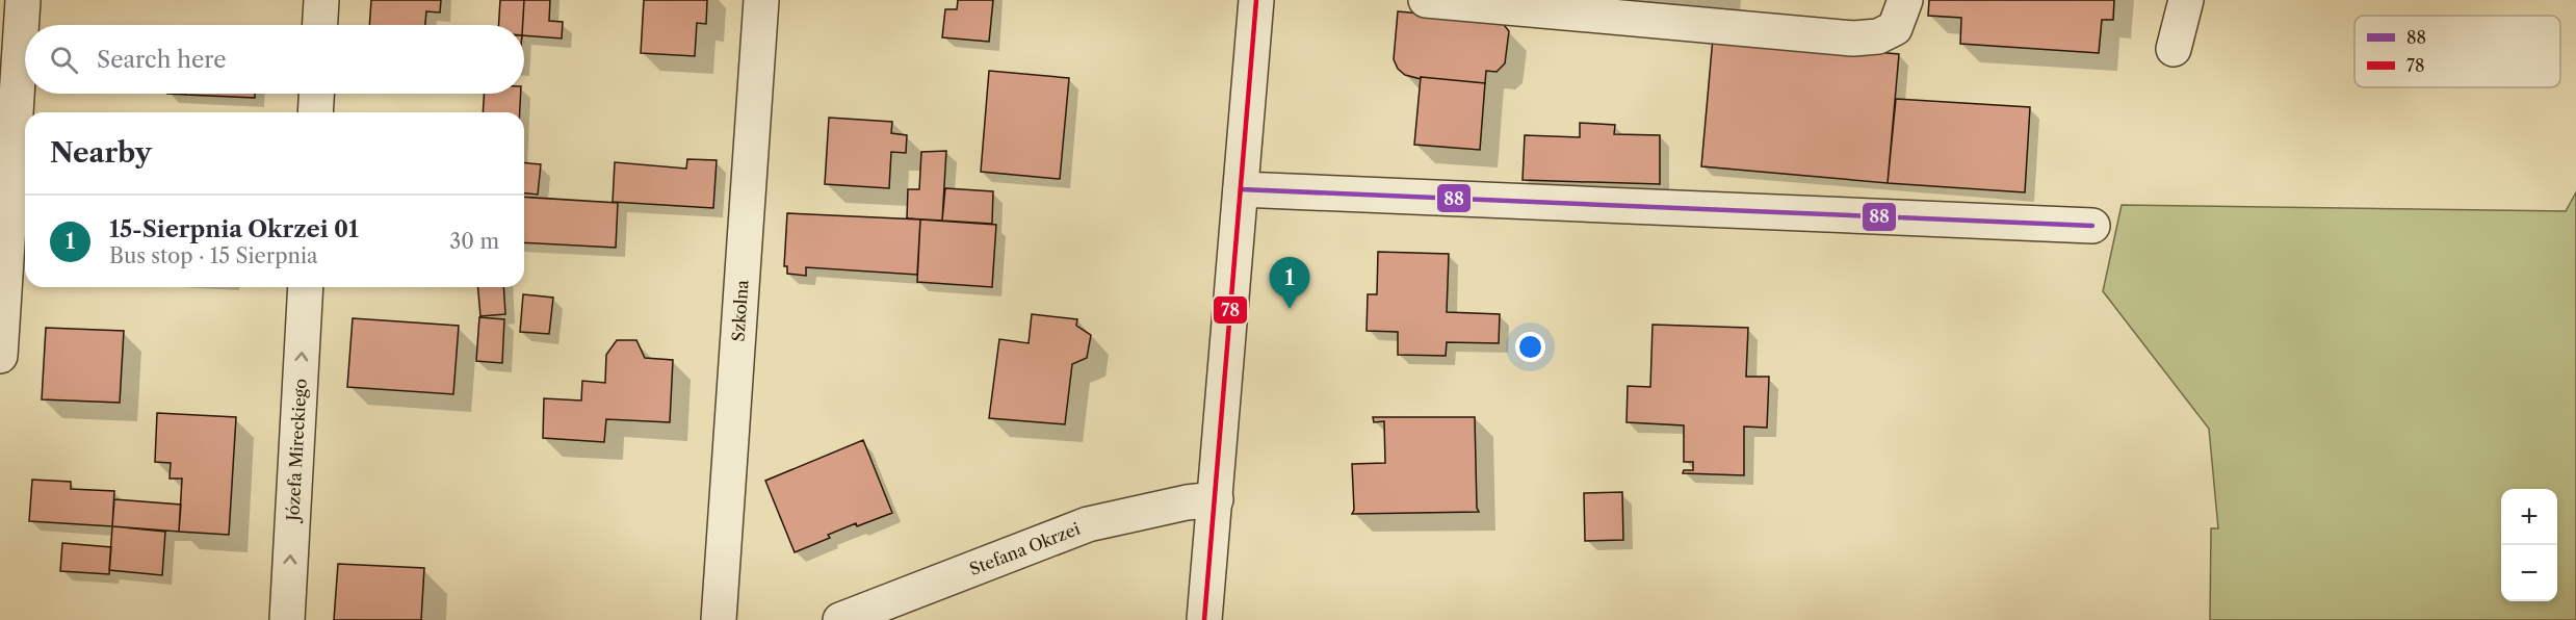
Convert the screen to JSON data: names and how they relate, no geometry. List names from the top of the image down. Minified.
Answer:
{"streets":{"street":["Szkolna","Józefa Mireckiego","Stefana Okrzei"]},"one_way":["Józefa Mireckiego"],"lines":["transit line 78","transit line 88"],"legend":["88","78"],"page":{"search":"Search here","heading":"Nearby","list":[{"mark":"1","name":"15-Sierpnia Okrzei 01","note":"Bus stop · 15 Sierpnia","value":"30 m"}],"pins":"1","map_buttons":["+","−"]}}
